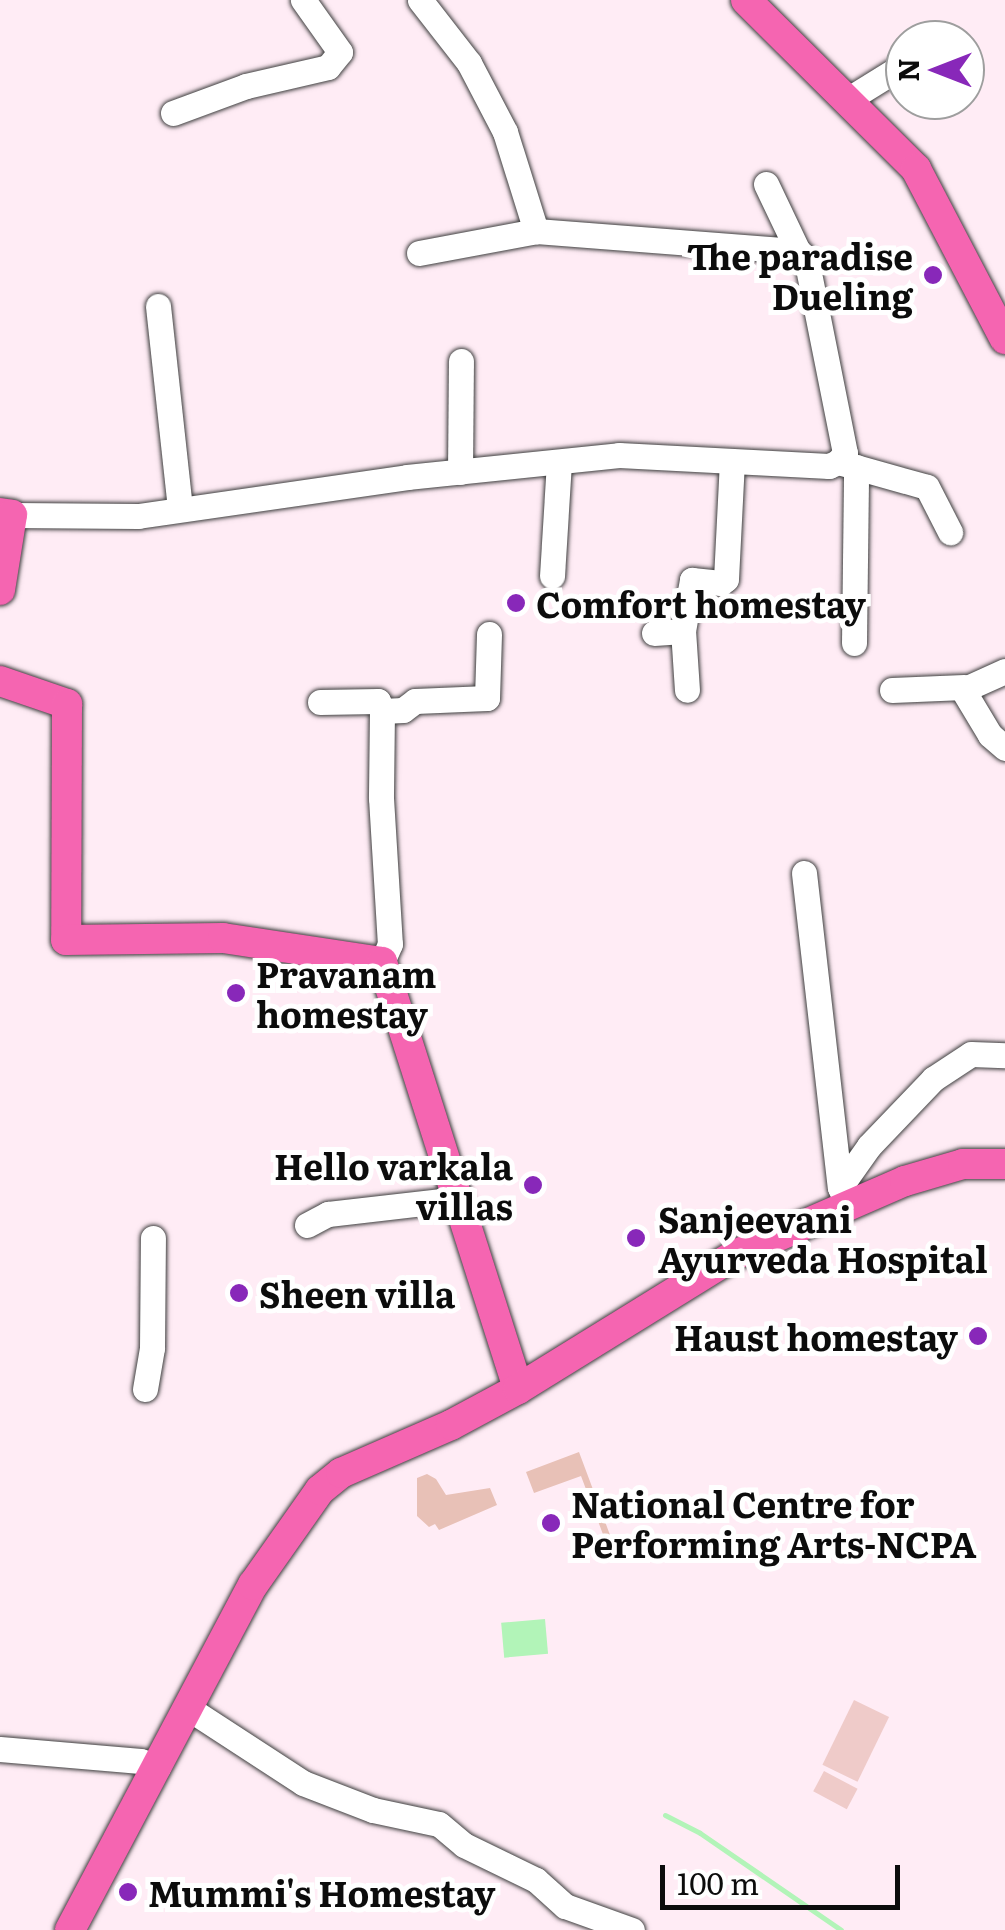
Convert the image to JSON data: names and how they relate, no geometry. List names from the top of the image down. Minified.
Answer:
{"places":["The paradise Dueling","Comfort homestay","Pravanam homestay","Hello varkala villas","Sanjeevani Ayurveda Hospital","Sheen villa","Haust homestay","National Centre for Performing Arts-NCPA","Mummi's Homestay"],"scale_bar":"100 m","north":"left"}
